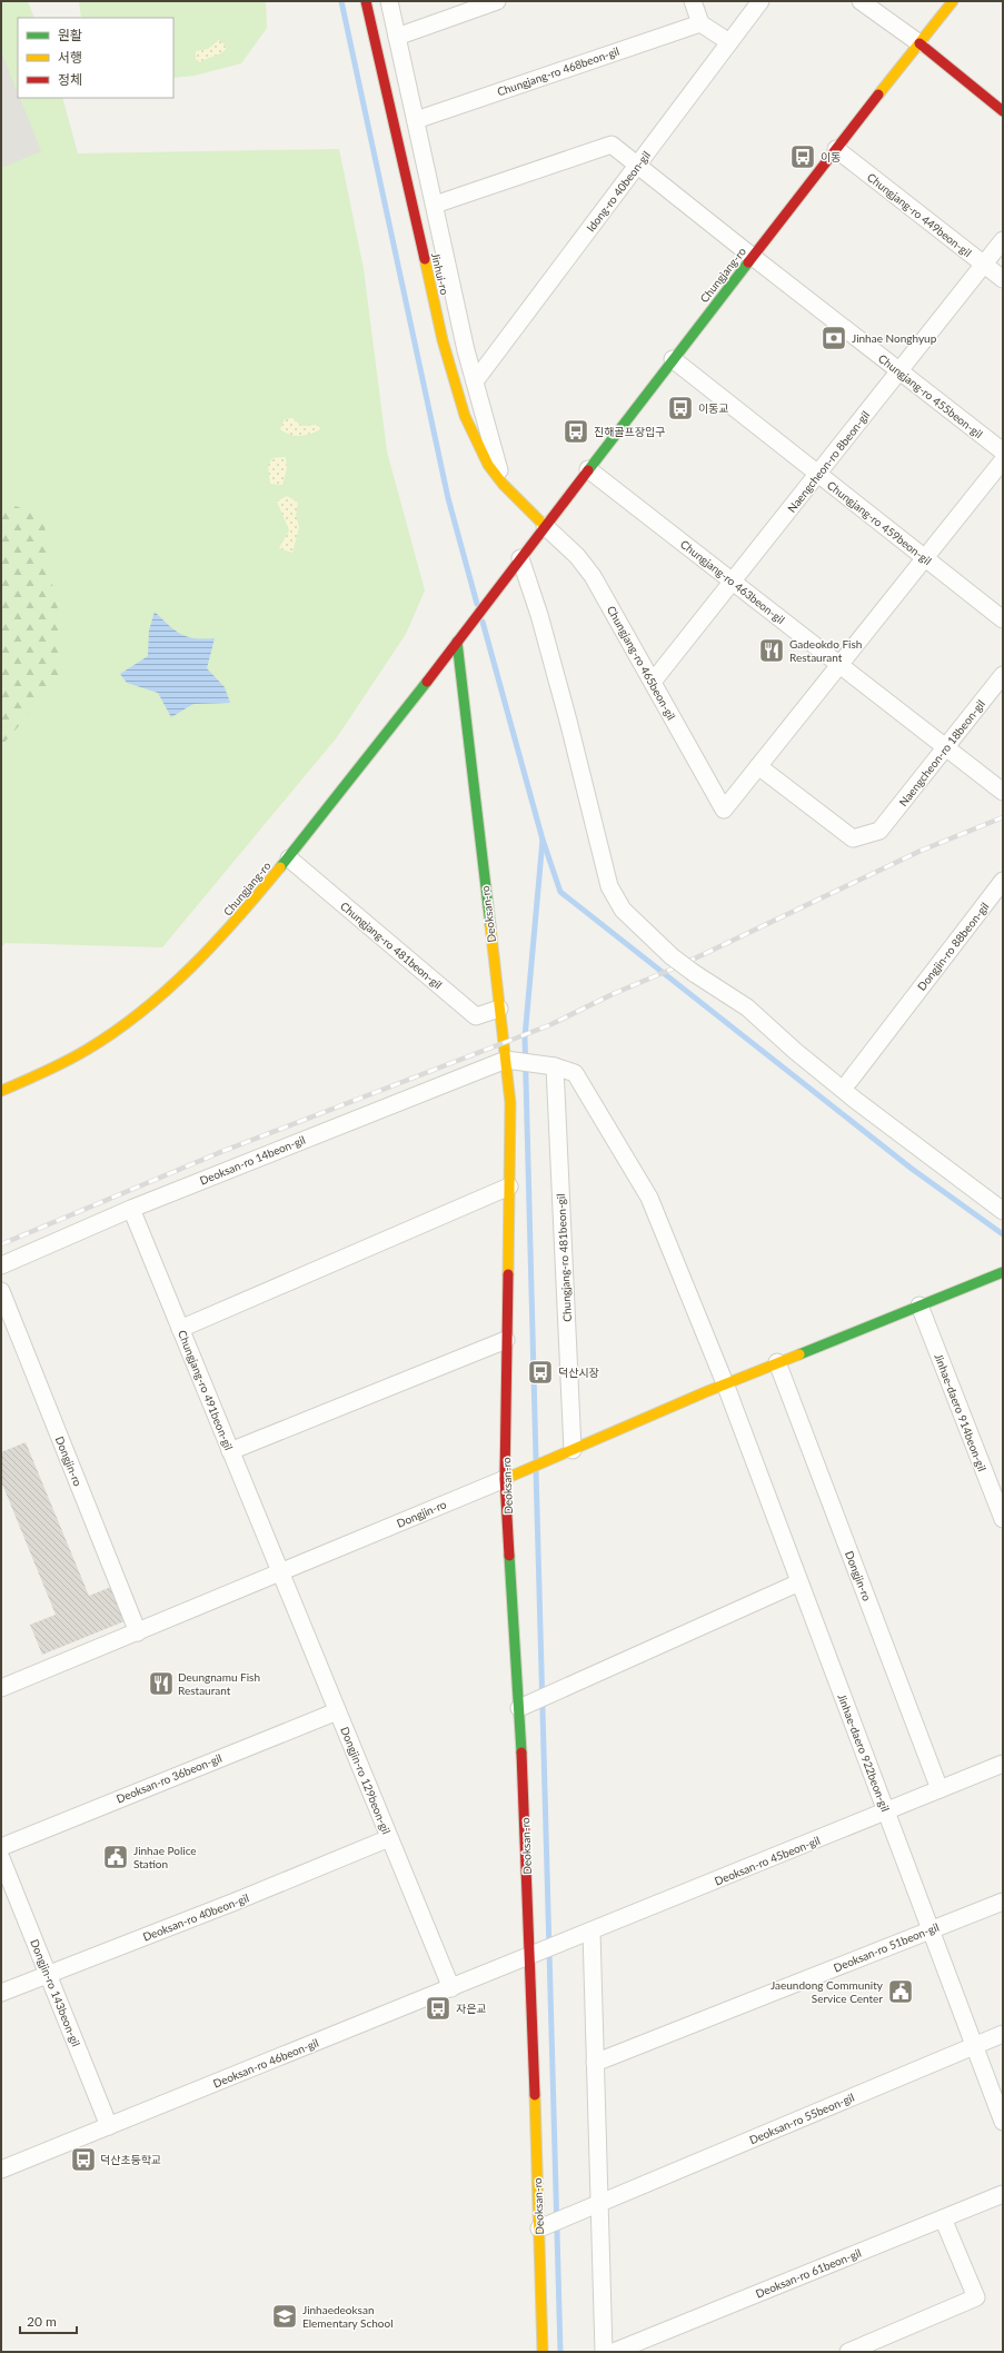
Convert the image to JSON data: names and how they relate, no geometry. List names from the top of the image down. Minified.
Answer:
{"streets":{"street":["Chungjang-ro 468beon-gil","Idong-ro 40beon-gil","Chungjang-ro 449beon-gil","Jinhui-ro","Chungjang-ro","Chungjang-ro 455beon-gil","Naengcheon-ro 8beon-gil","Chungjang-ro 459beon-gil","Chungjang-ro 463beon-gil","Chungjang-ro 465beon-gil","Naengcheon-ro 18beon-gil","Deoksan-ro","Chungjang-ro 481beon-gil","Dongjin-ro 88beon-gil","Deoksan-ro 14beon-gil","Chungjang-ro 491beon-gil","Jinhae-daero 914beon-gil","Dongjin-ro","Jinhae-daero 922beon-gil","Deoksan-ro 36beon-gil","Dongjin-ro 129beon-gil","Deoksan-ro 45beon-gil","Deoksan-ro 40beon-gil","Deoksan-ro 51beon-gil","Dongjin-ro 143beon-gil","Deoksan-ro 46beon-gil","Deoksan-ro 55beon-gil","Deoksan-ro 61beon-gil"]},"crossings":[["Idong-ro 40beon-gil","Chungjang-ro 455beon-gil"],["Chungjang-ro 449beon-gil","Chungjang-ro"],["Chungjang-ro 449beon-gil","Naengcheon-ro 8beon-gil"],["Jinhui-ro","Chungjang-ro"],["Jinhui-ro","Chungjang-ro 465beon-gil"],["Chungjang-ro","Chungjang-ro 455beon-gil"],["Chungjang-ro","Chungjang-ro 459beon-gil"],["Chungjang-ro","Chungjang-ro 463beon-gil"],["Chungjang-ro","Chungjang-ro 465beon-gil"],["Chungjang-ro","Deoksan-ro"],["Chungjang-ro","Chungjang-ro 481beon-gil"],["Chungjang-ro 455beon-gil","Naengcheon-ro 8beon-gil"],["Naengcheon-ro 8beon-gil","Chungjang-ro 459beon-gil"],["Naengcheon-ro 8beon-gil","Chungjang-ro 463beon-gil"],["Naengcheon-ro 8beon-gil","Chungjang-ro 465beon-gil"],["Chungjang-ro 463beon-gil","Naengcheon-ro 18beon-gil"],["Chungjang-ro 465beon-gil","Naengcheon-ro 18beon-gil"],["Deoksan-ro","Chungjang-ro 481beon-gil"],["Deoksan-ro","Deoksan-ro 14beon-gil"],["Deoksan-ro","Dongjin-ro"],["Deoksan-ro","Deoksan-ro 45beon-gil"],["Deoksan-ro","Deoksan-ro 46beon-gil"],["Deoksan-ro","Deoksan-ro 55beon-gil"],["Chungjang-ro 481beon-gil","Dongjin-ro"],["Deoksan-ro 14beon-gil","Chungjang-ro 491beon-gil"],["Chungjang-ro 491beon-gil","Dongjin-ro"],["Chungjang-ro 491beon-gil","Dongjin-ro 129beon-gil"],["Dongjin-ro","Jinhae-daero 922beon-gil"],["Dongjin-ro","Dongjin-ro 129beon-gil"],["Dongjin-ro","Deoksan-ro 45beon-gil"],["Jinhae-daero 922beon-gil","Deoksan-ro 45beon-gil"],["Jinhae-daero 922beon-gil","Deoksan-ro 51beon-gil"],["Jinhae-daero 922beon-gil","Deoksan-ro 55beon-gil"],["Deoksan-ro 36beon-gil","Dongjin-ro 129beon-gil"],["Dongjin-ro 129beon-gil","Deoksan-ro 40beon-gil"],["Dongjin-ro 129beon-gil","Deoksan-ro 46beon-gil"],["Deoksan-ro 45beon-gil","Deoksan-ro 46beon-gil"],["Deoksan-ro 40beon-gil","Dongjin-ro 143beon-gil"],["Dongjin-ro 143beon-gil","Deoksan-ro 46beon-gil"]],"places":{"bus stop":["이동","이동교","진해골프장입구","덕산시장","자은교","덕산초등학교"],"bank":["Jinhae Nonghyup"],"restaurant":["Gadeokdo Fish Restaurant","Deungnamu Fish Restaurant"],"public building":["Jinhae Police Station","Jaeundong Community Service Center"],"school or university":["Jinhaedeoksan Elementary School"]},"legend":["원활","서행","정체"],"scale_bar":"20 m"}
